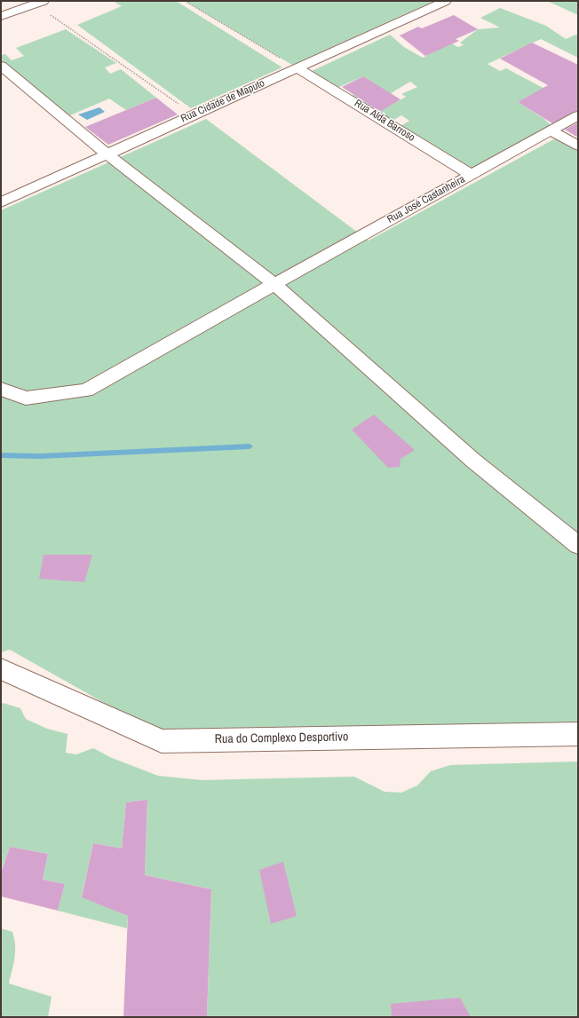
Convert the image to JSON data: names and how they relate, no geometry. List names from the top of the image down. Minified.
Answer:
{"streets":{"street":["Rua Cidade de Maputo","Rua Alda Barroso","Rua José Castanheira","Rua do Complexo Desportivo"]},"crossings":[["Rua Cidade de Maputo","Rua Alda Barroso"],["Rua Alda Barroso","Rua José Castanheira"]]}
